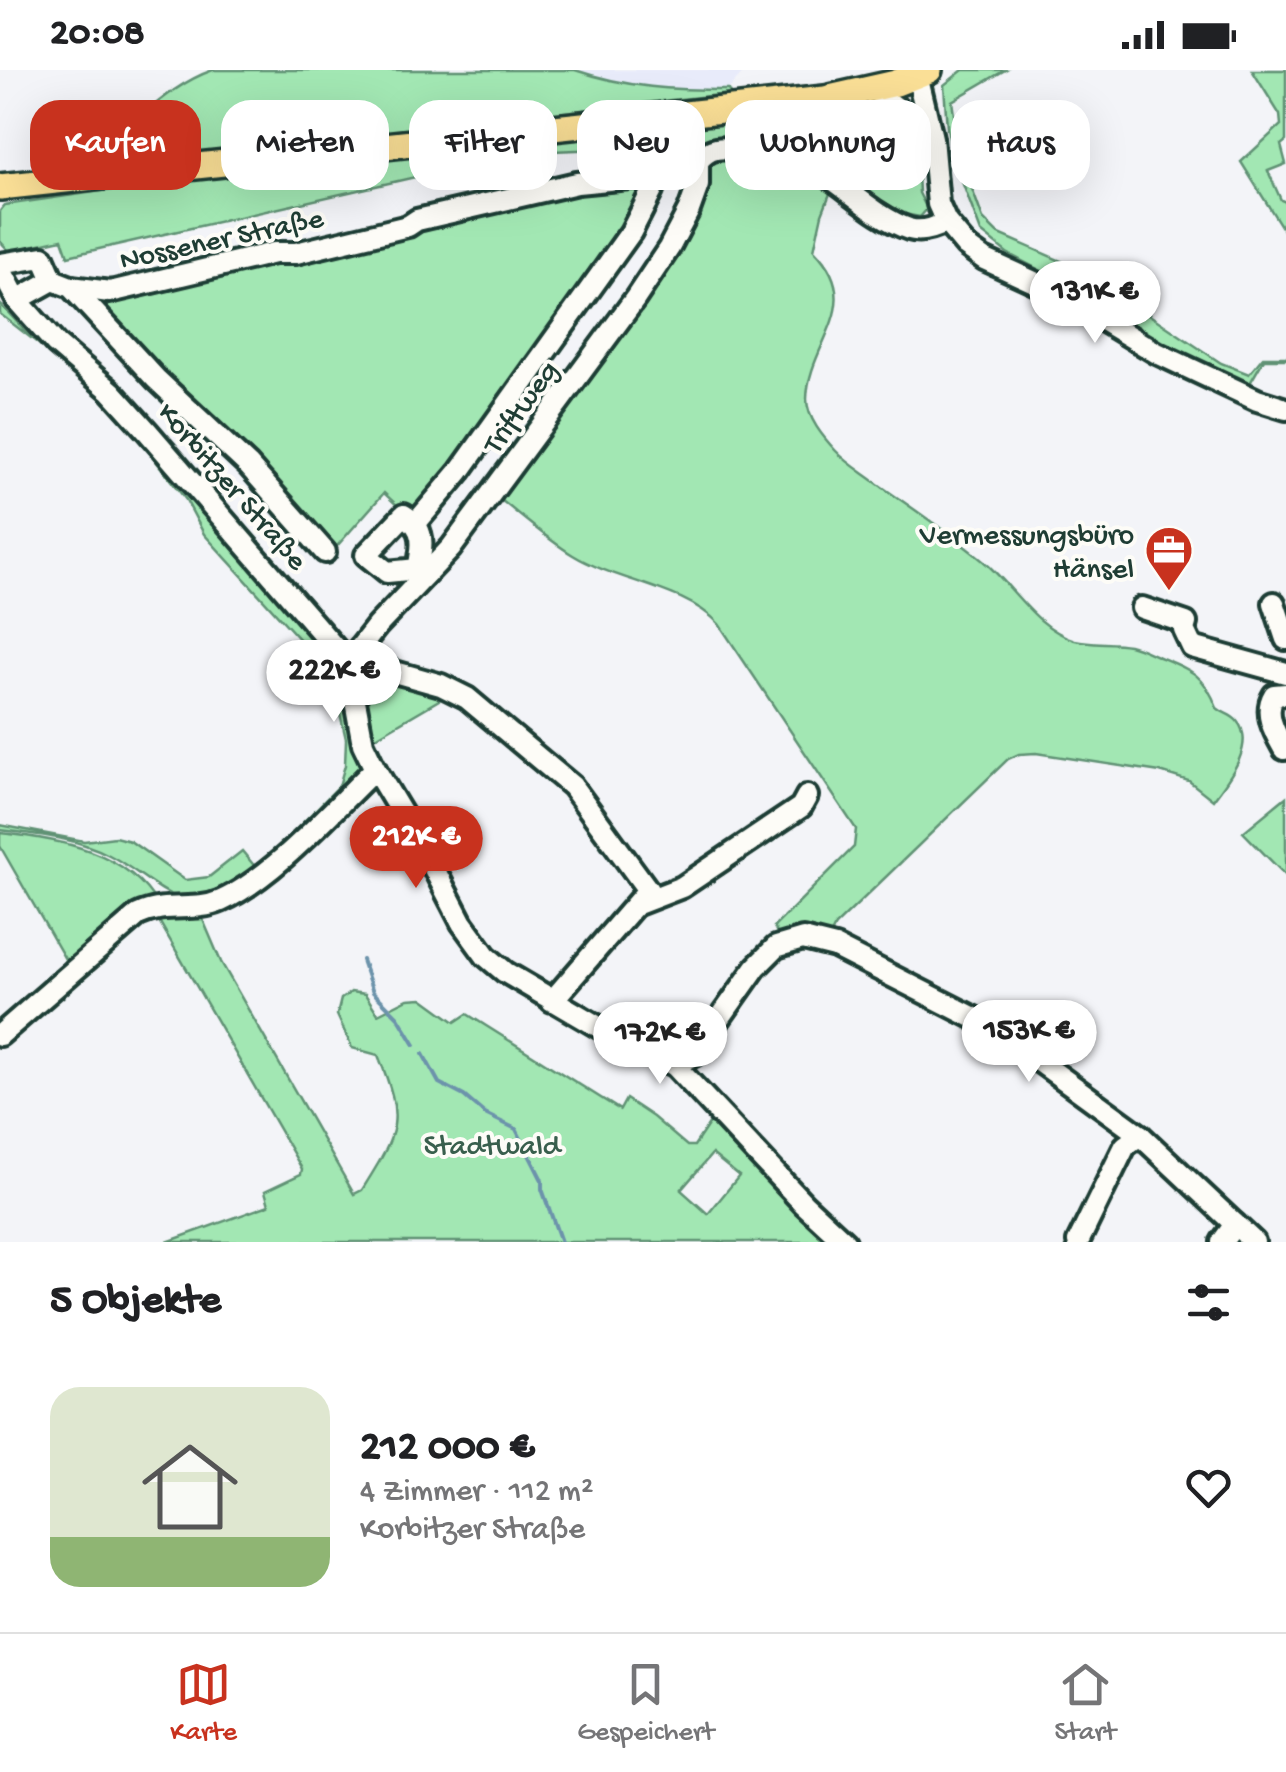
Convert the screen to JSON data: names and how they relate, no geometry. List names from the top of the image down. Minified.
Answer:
{"streets":{"street":["Nossener Straße","Triftweg","Korbitzer Straße"]},"crossings":[["Triftweg","Korbitzer Straße"]],"parks":["Stadtwald"],"places":{"office":["Vermessungsbüro Hänsel"]},"page":{"status":"20:08","chip":["Kaufen","Mieten","Filter","Neu","Wohnung","Haus"],"price":["131K €","222K €","212K €","153K €","172K €"],"heading":"5 Objekte","list":[{"name":"212 000 €","note":"4 Zimmer · 112 m² · Korbitzer Straße"}],"tabs":["Karte","Gespeichert","Start"]}}
